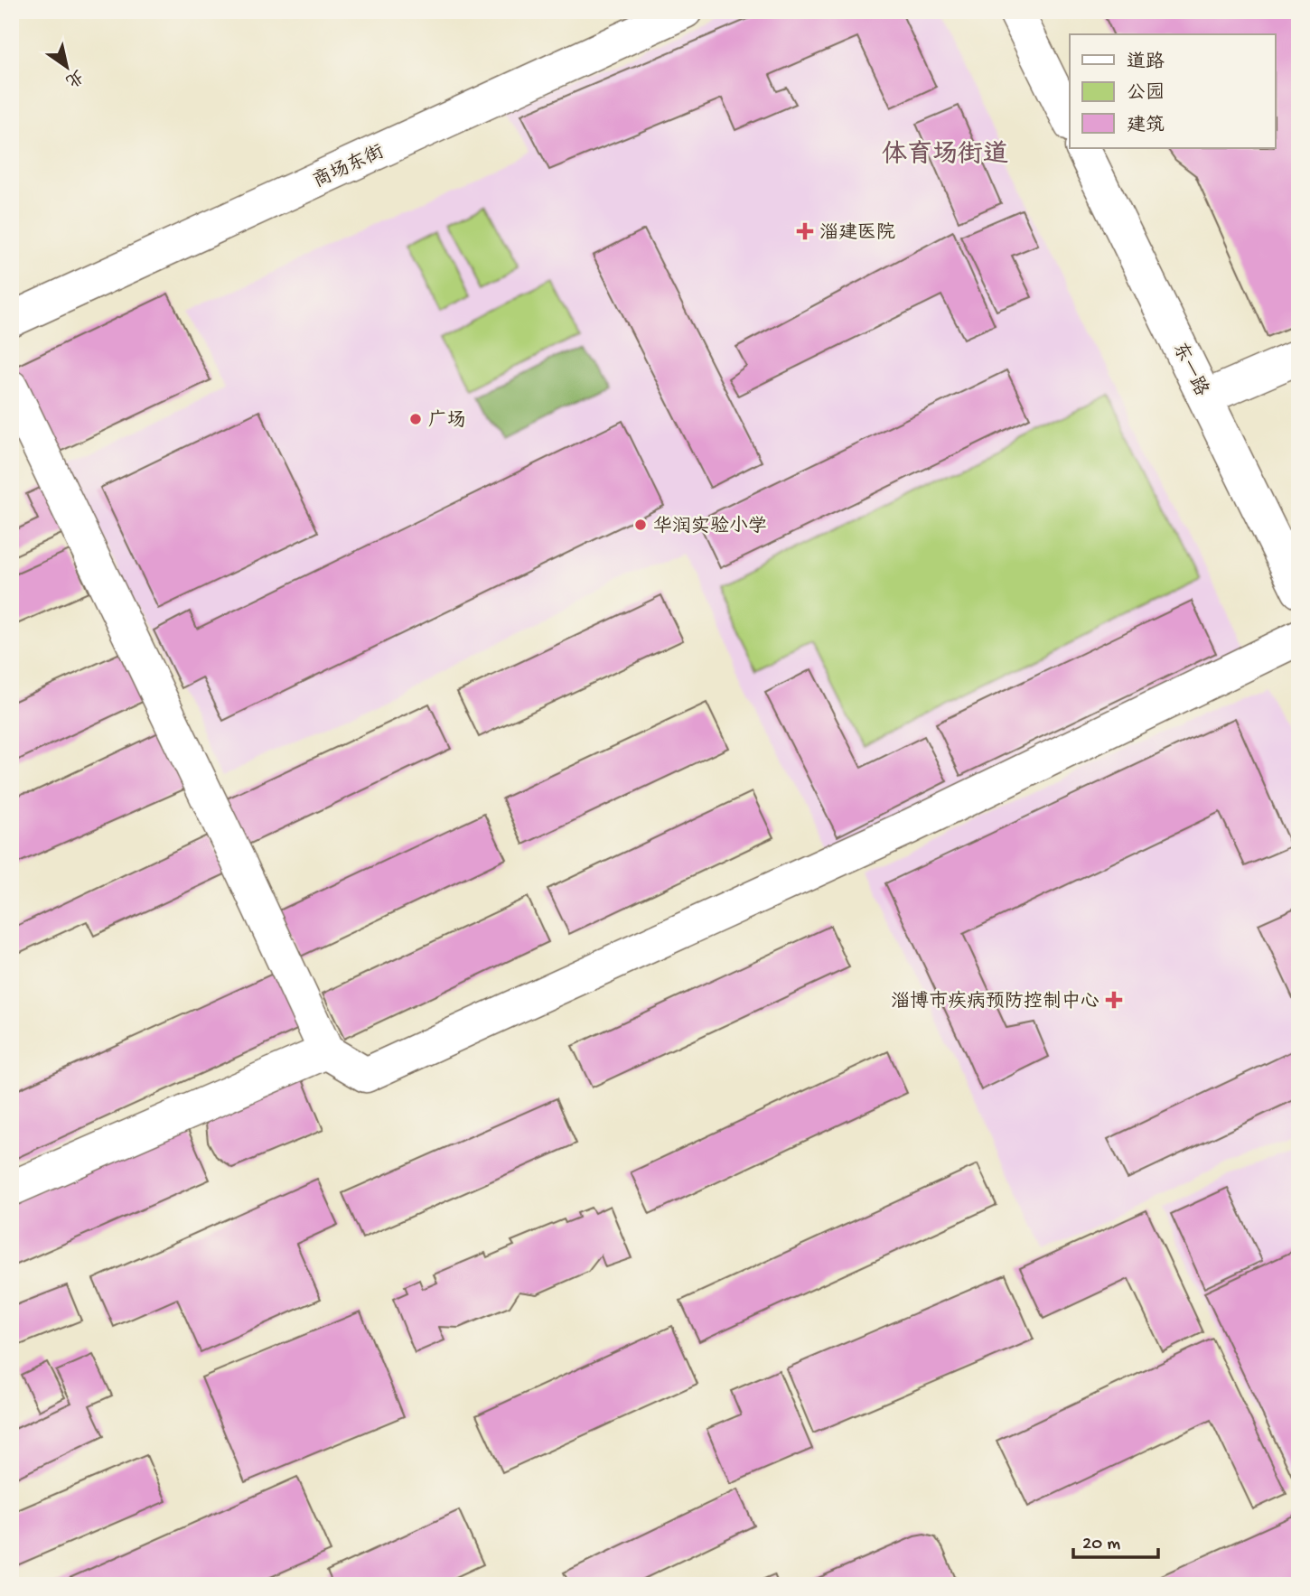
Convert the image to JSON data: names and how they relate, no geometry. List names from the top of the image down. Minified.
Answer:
{"streets":{"street":["商场东街","东一路"]},"districts":["体育场街道"],"places":{"health":["淄建医院","淄博市疾病预防控制中心"],"other":["广场","华润实验小学"]},"legend":["道路","公园","建筑"],"scale_bar":"20 m","north":"bottom right"}
